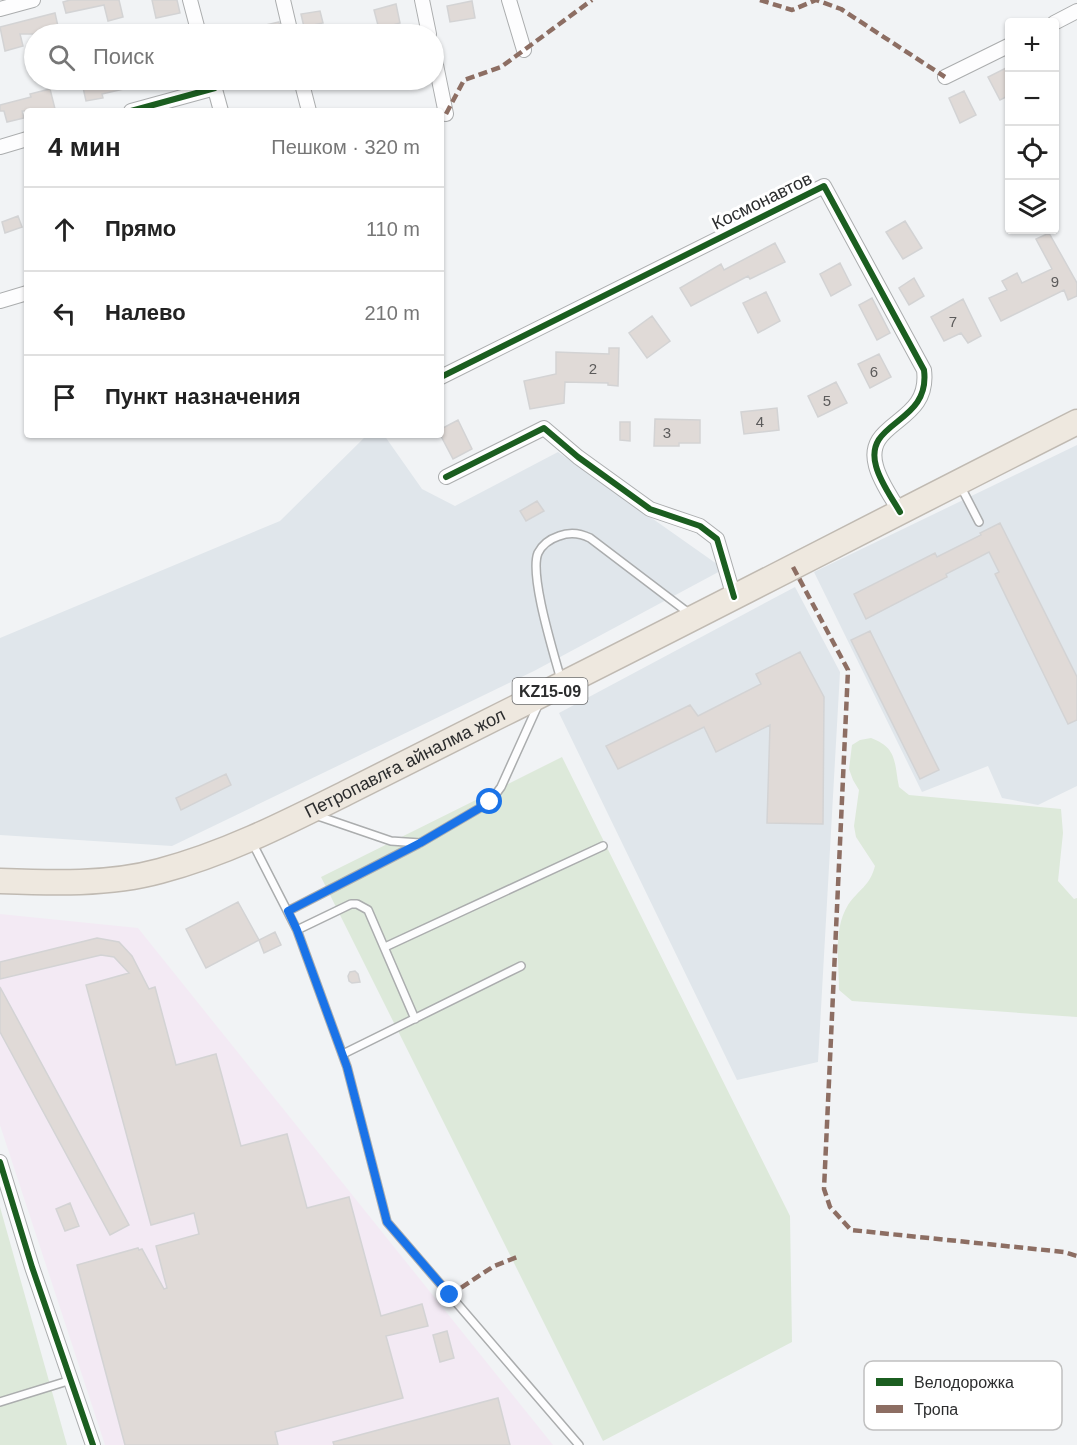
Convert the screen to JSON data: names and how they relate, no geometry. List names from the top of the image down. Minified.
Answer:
{"streets":{"highway":["KZ15-09","Петропавлға айналма жол"],"street":["Космонавтов"]},"crossings":[["Космонавтов","Петропавлға айналма жол"]],"house_numbers":["9","7","2","6","5","4","3"],"legend":["Велодорожка","Тропа"],"page":{"map_buttons":["+","−"],"search":"Поиск","heading":["4 мин","Пешком · 320 m"],"list":[["Прямо","110 m"],["Налево","210 m"],"Пункт назначения"]}}
